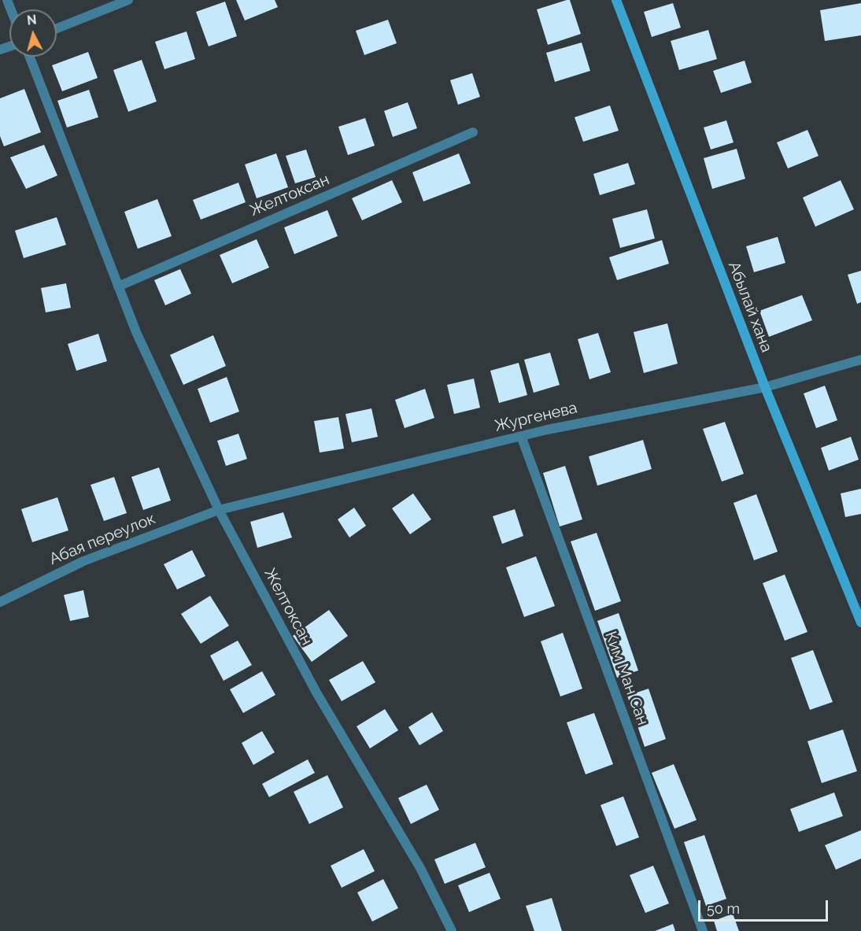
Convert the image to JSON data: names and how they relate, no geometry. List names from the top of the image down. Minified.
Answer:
{"streets":{"main road":["Абылай хана"],"street":["Желтоксан","Жургенева","Абая переулок","Ким Ман Сан"]},"crossings":[["Желтоксан","Жургенева"],["Желтоксан","Абая переулок"],["Абылай хана","Жургенева"],["Жургенева","Абая переулок"],["Жургенева","Ким Ман Сан"]],"scale_bar":"50 m","north":"top"}
